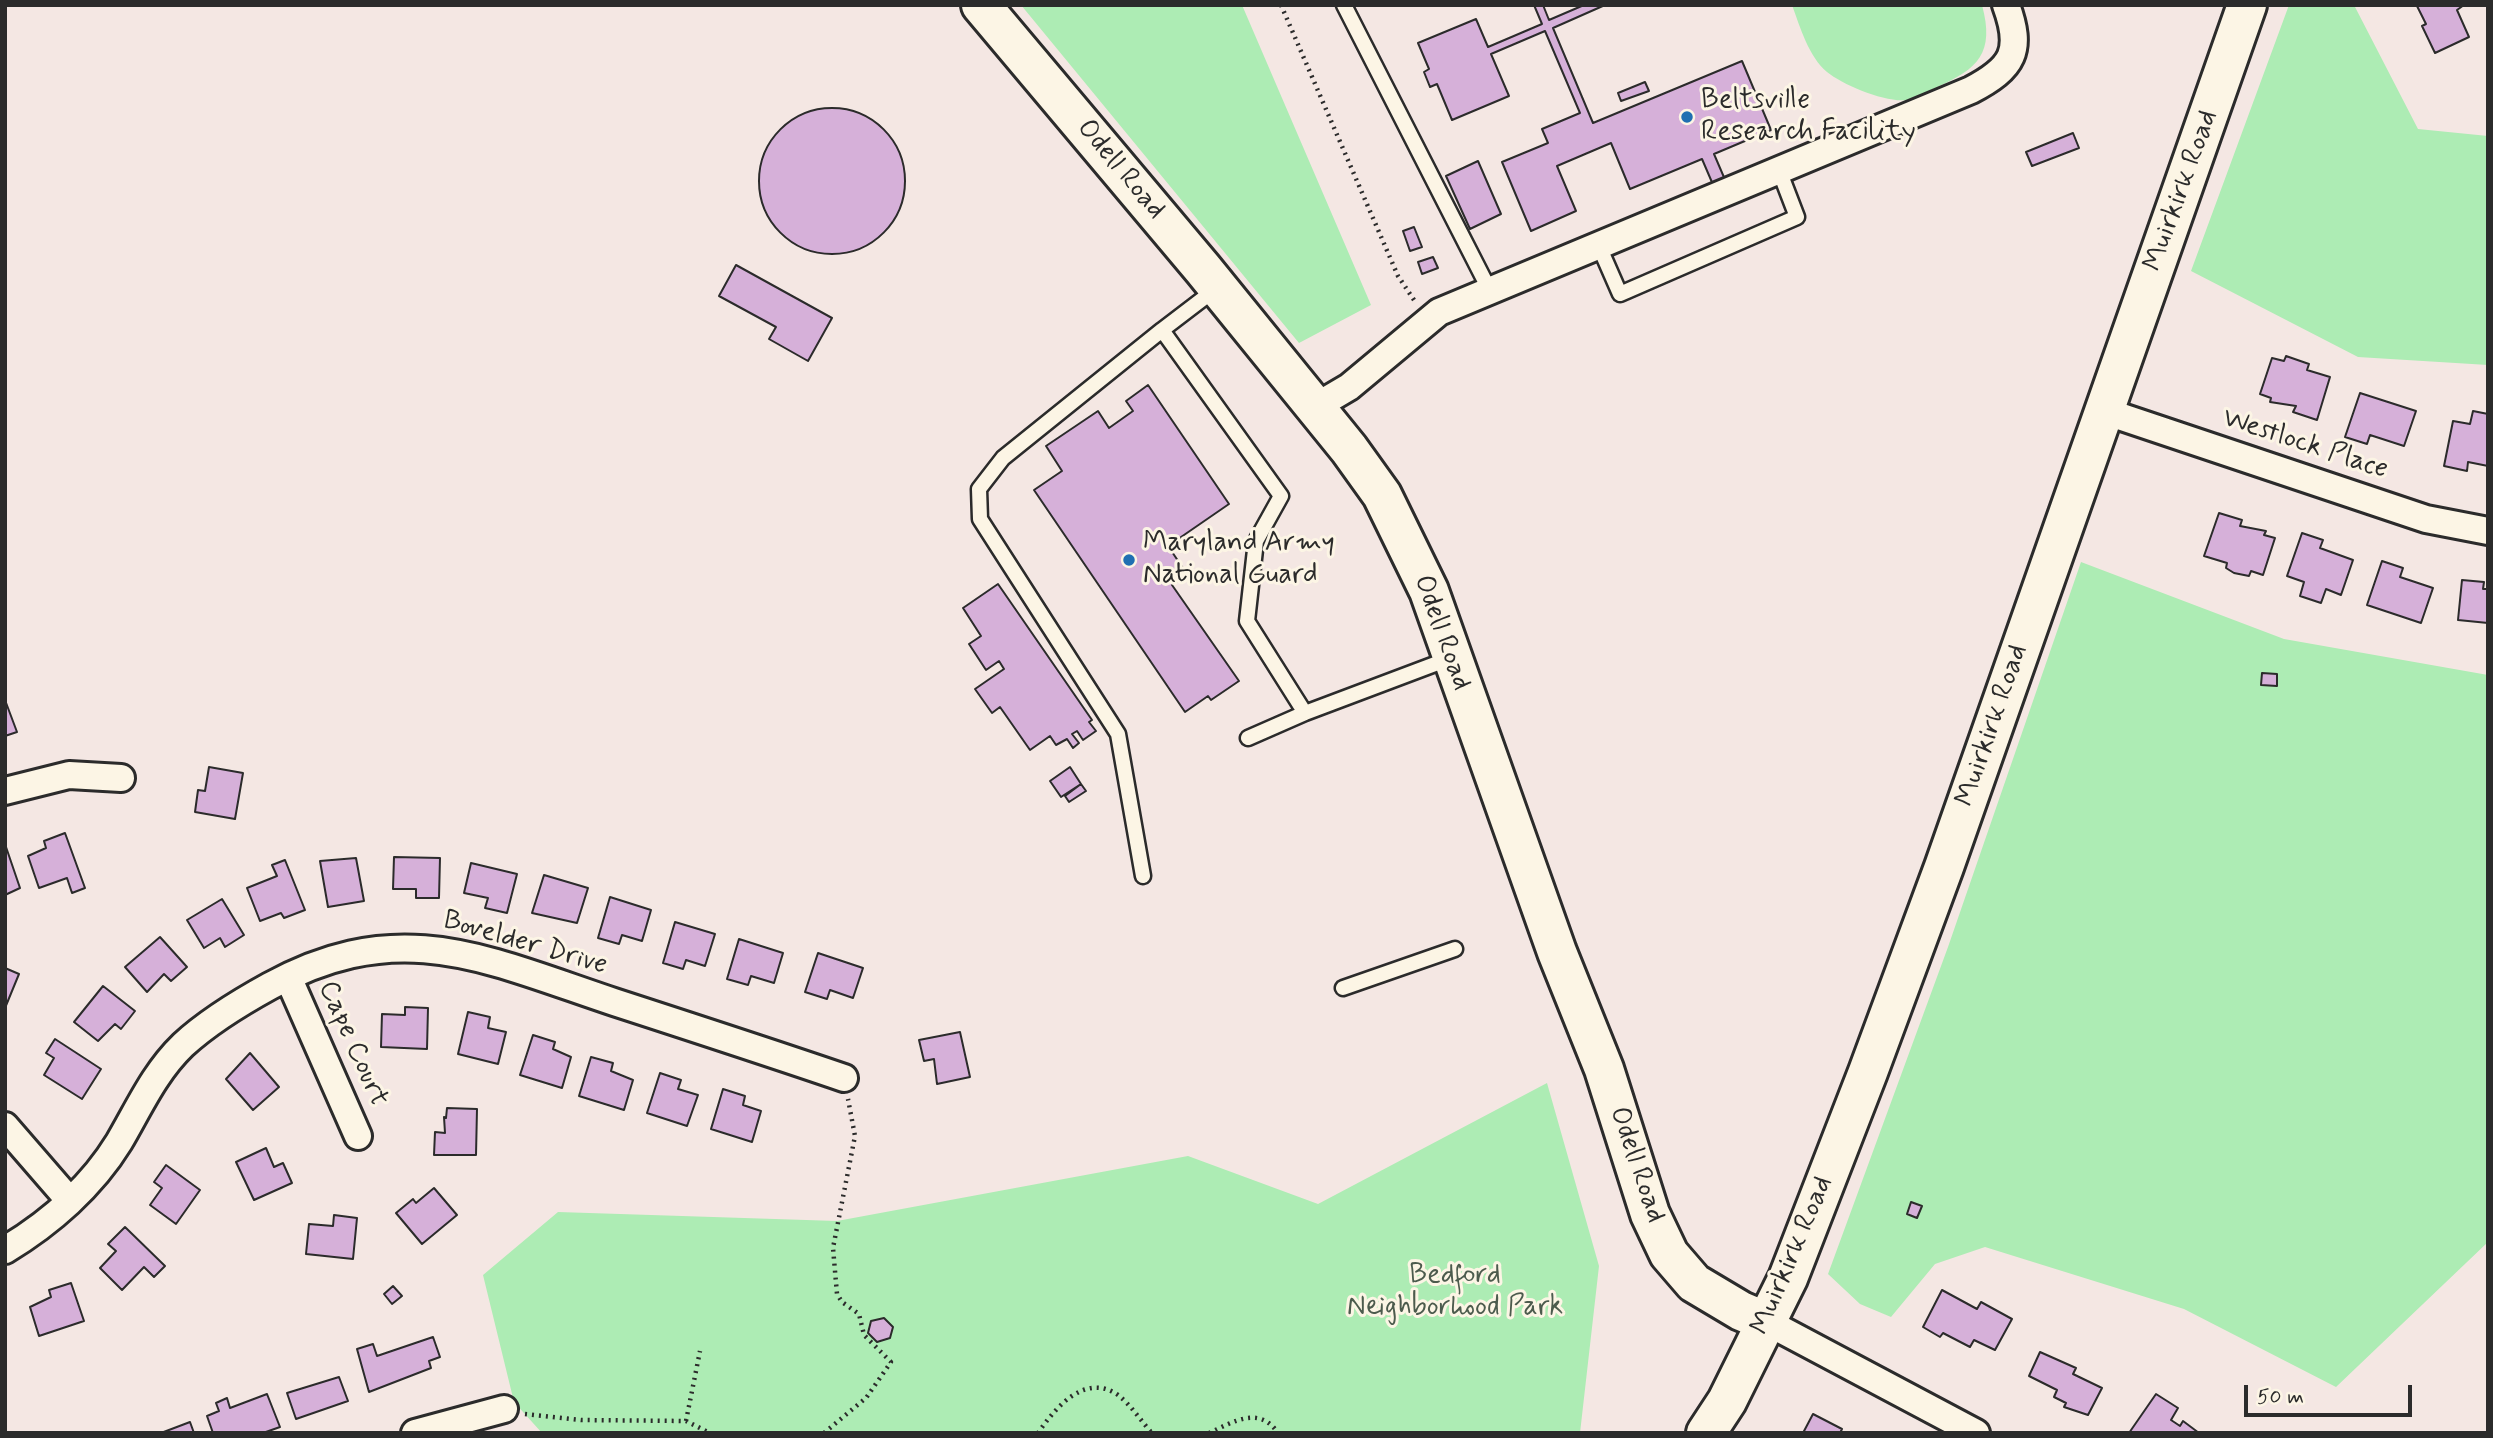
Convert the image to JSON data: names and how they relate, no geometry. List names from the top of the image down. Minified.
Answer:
{"streets":{"street":["Odell Road","Muirkirk Road","Westlock Place","Bovelder Drive","Cape Court"]},"crossings":[["Odell Road","Muirkirk Road"],["Muirkirk Road","Westlock Place"],["Bovelder Drive","Cape Court"]],"parks":["Bedford Neighborhood Park"],"places":["Beltsville Research Facility","Maryland Army National Guard"],"scale_bar":"50 m"}
